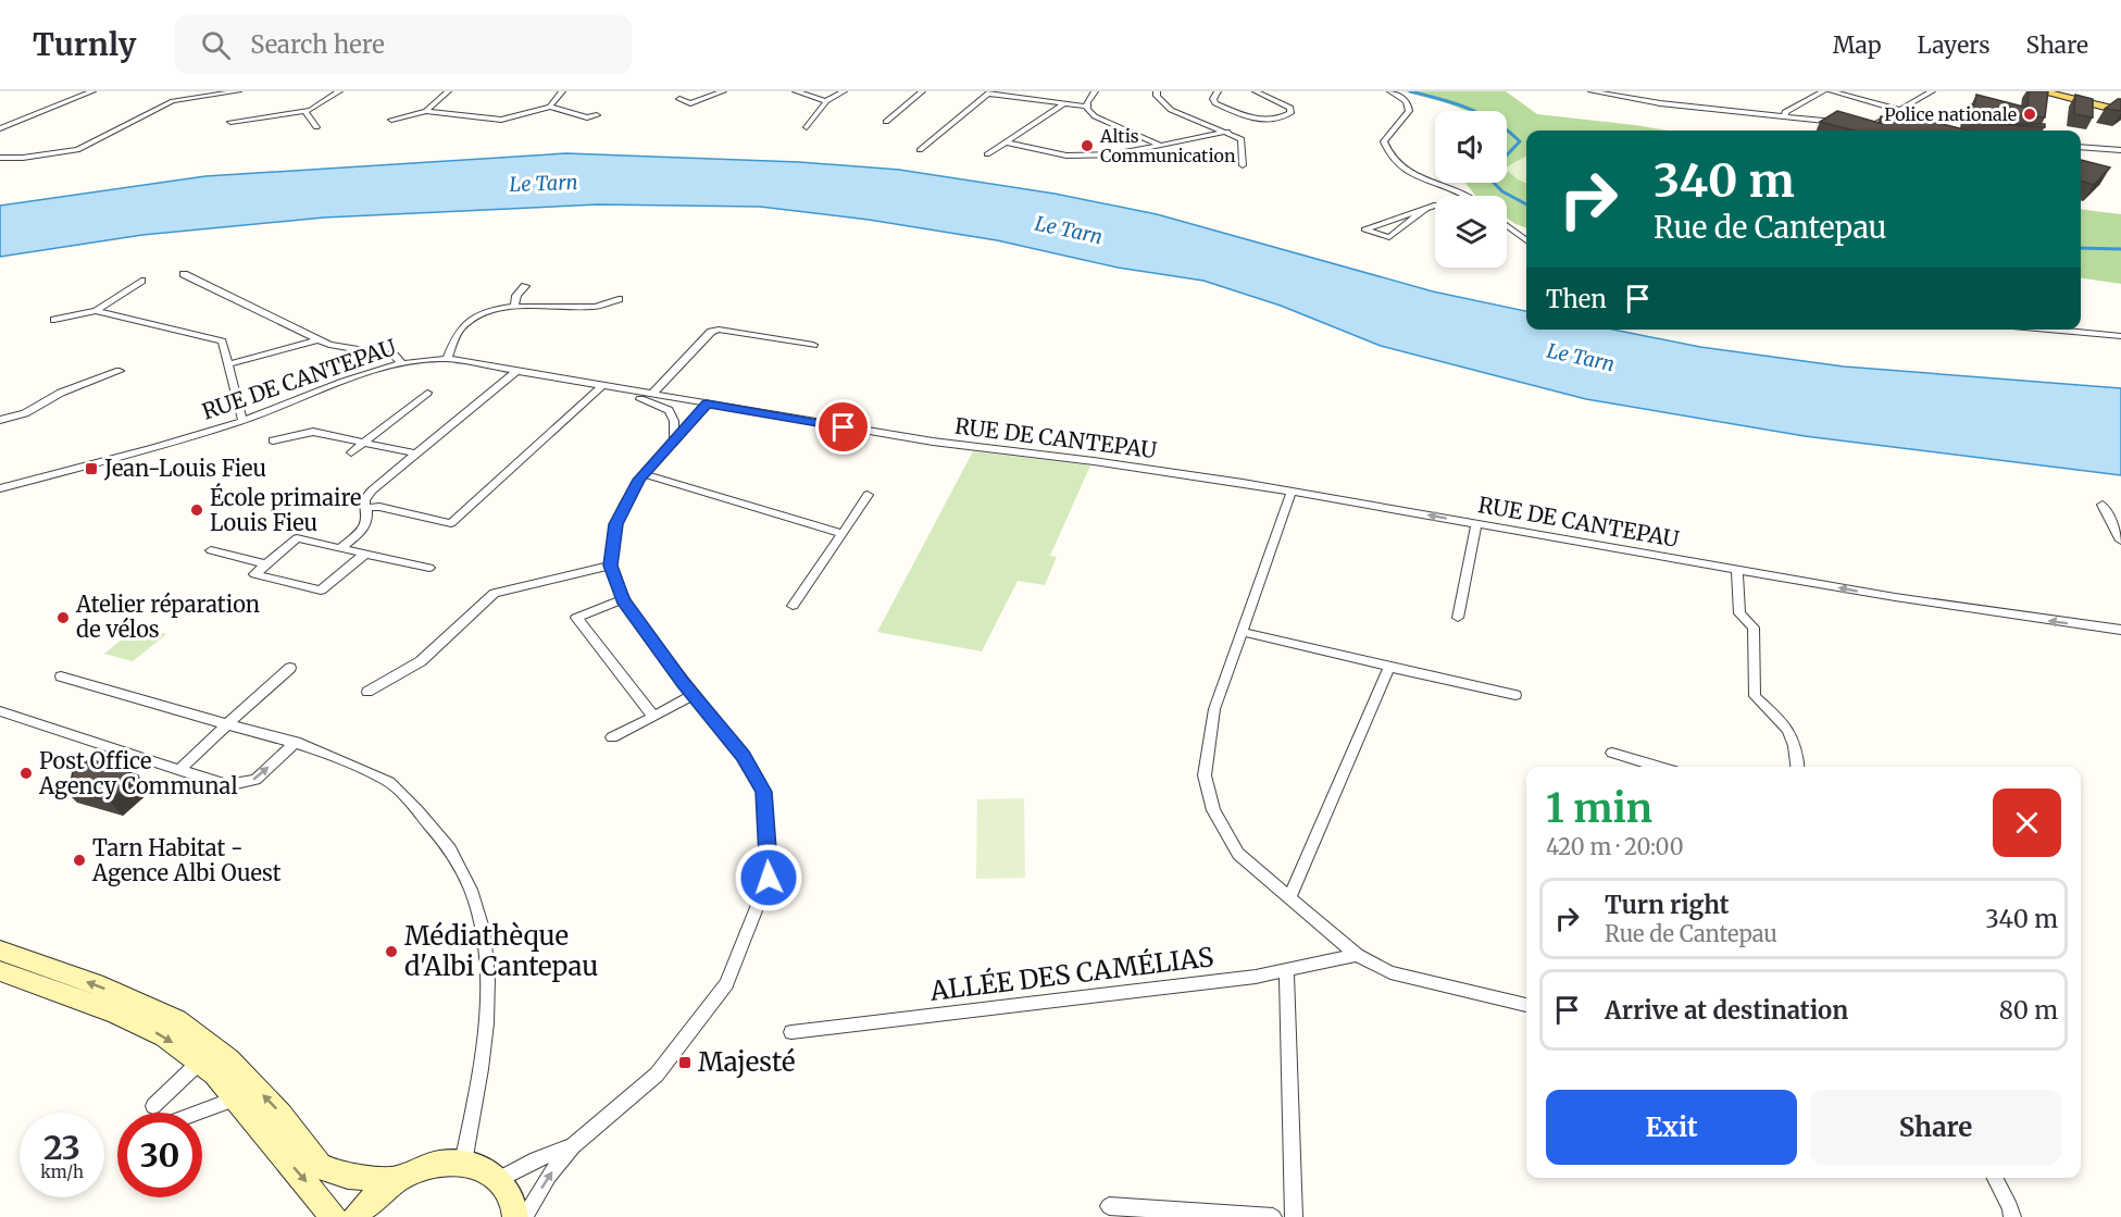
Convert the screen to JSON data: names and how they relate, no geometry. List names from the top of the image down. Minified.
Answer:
{"streets":{"street":["RUE DE CANTEPAU","ALLÉE DES CAMÉLIAS"]},"water":["Le Tarn"],"places":{"other":["Police nationale","Altis Communication","École primaire Louis Fieu","Atelier réparation de vélos","Post Office Agency Communal","Tarn Habitat - Agence Albi Ouest","Médiathèque d'Albi Cantepau"],"transit":["Jean-Louis Fieu","Majesté"]},"page":{"header":"Turnly","search":"Search here","nav":["Map","Layers","Share"],"turn":["340 m","Rue de Cantepau"],"then":"Then","heading":["1 min","420 m · 20:00"],"list":[{"name":"Turn right","note":"Rue de Cantepau","value":"340 m"},{"name":"Arrive at destination","value":"80 m"}],"buttons":["Exit","Share"],"speed":"23 km/h","limit":"30"}}
